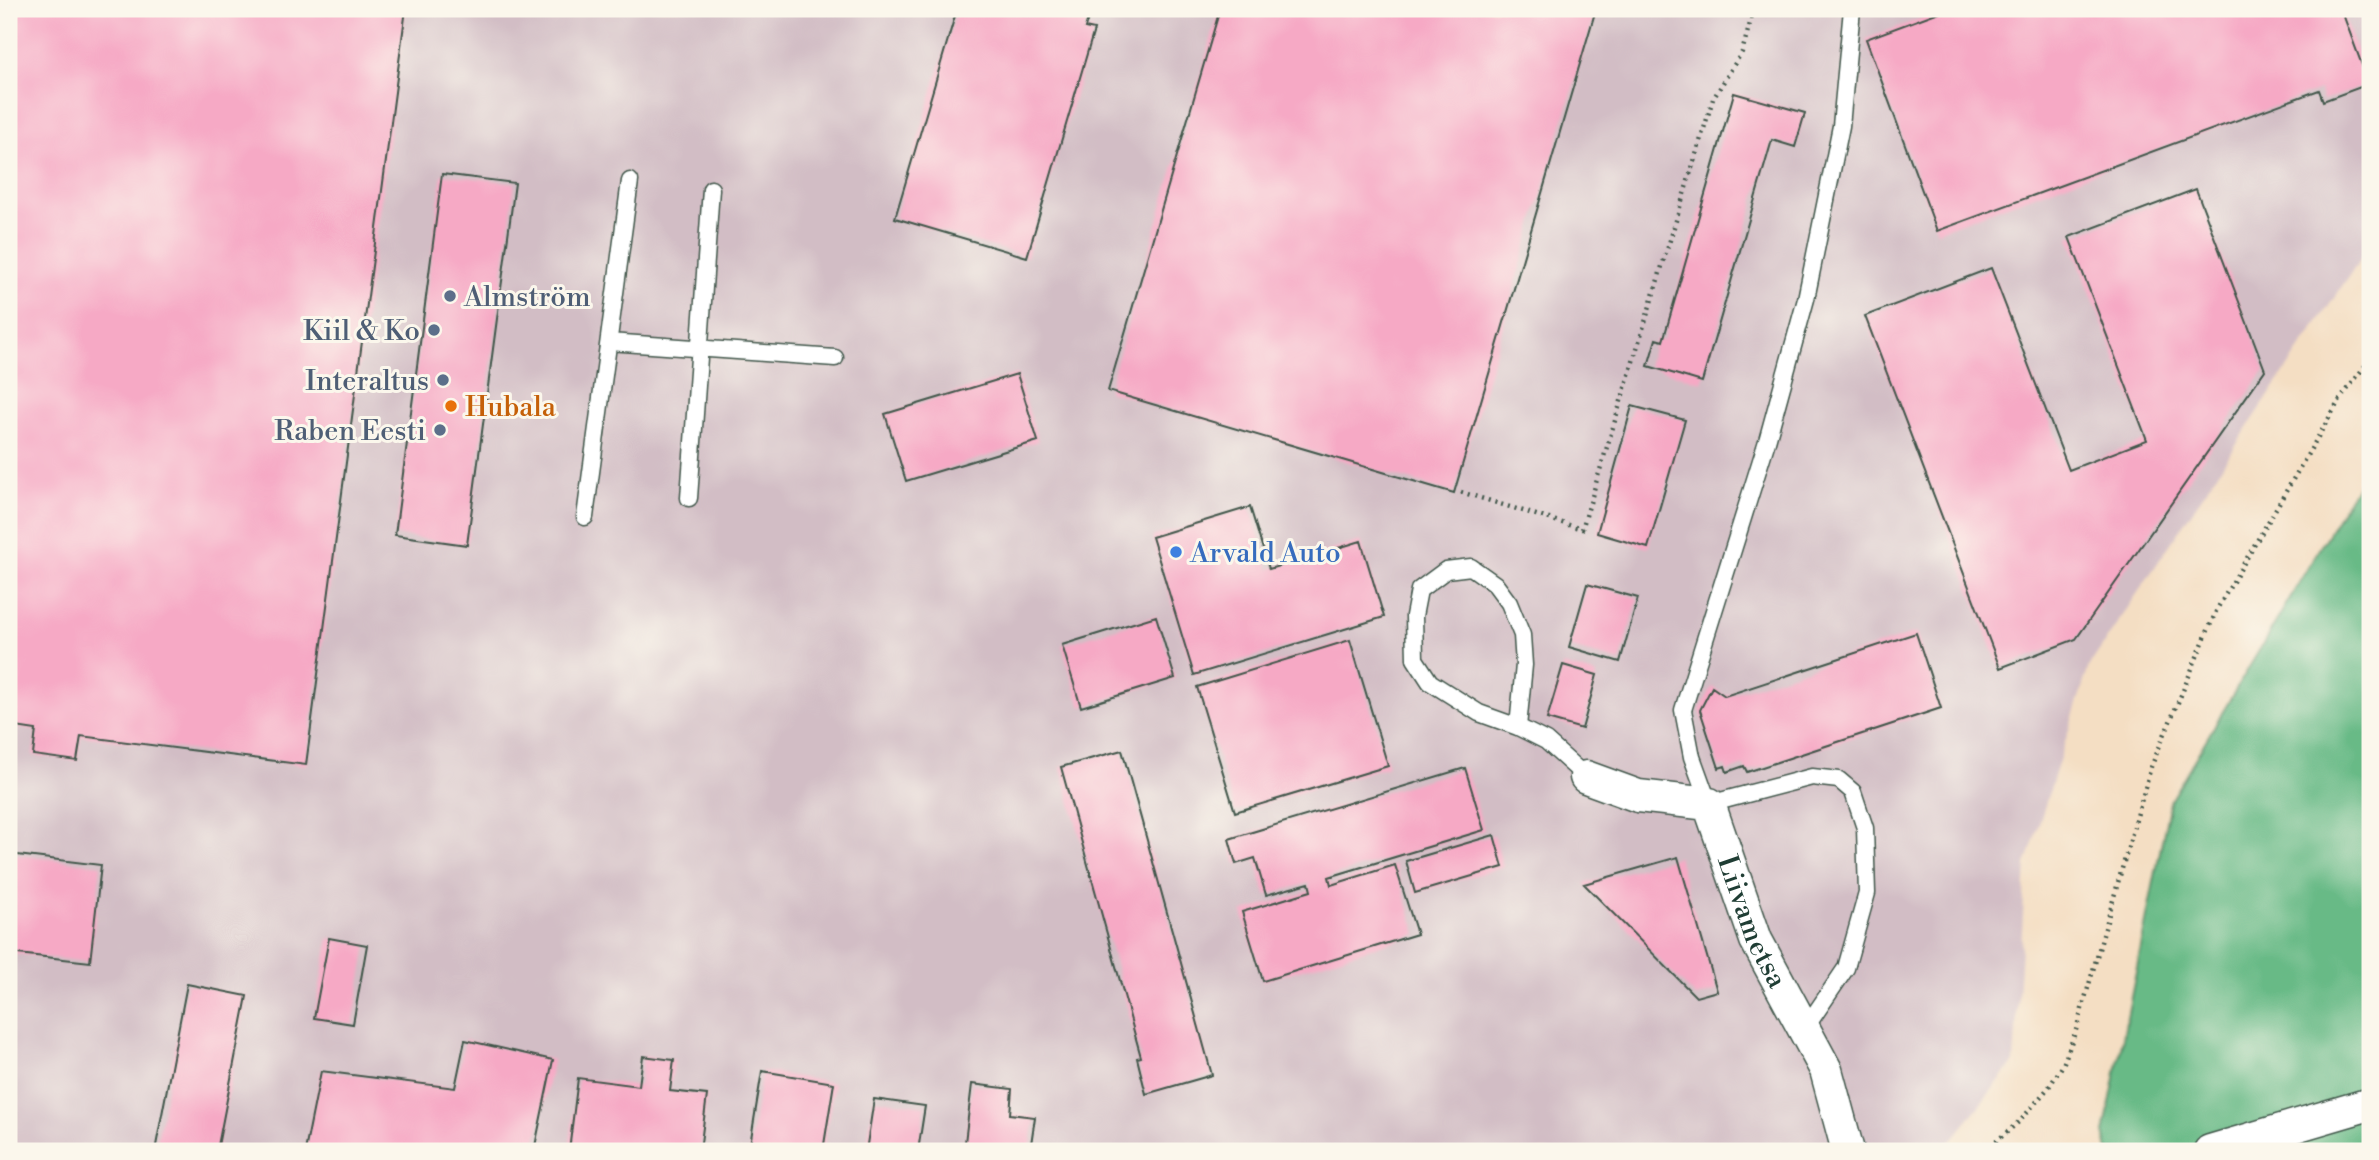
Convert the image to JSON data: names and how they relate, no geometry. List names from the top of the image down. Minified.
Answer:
{"streets":{"street":["Liivametsa"]},"places":["Almström","Kiil & Ko","Interaltus","Hubala","Raben Eesti","Arvald Auto"]}
